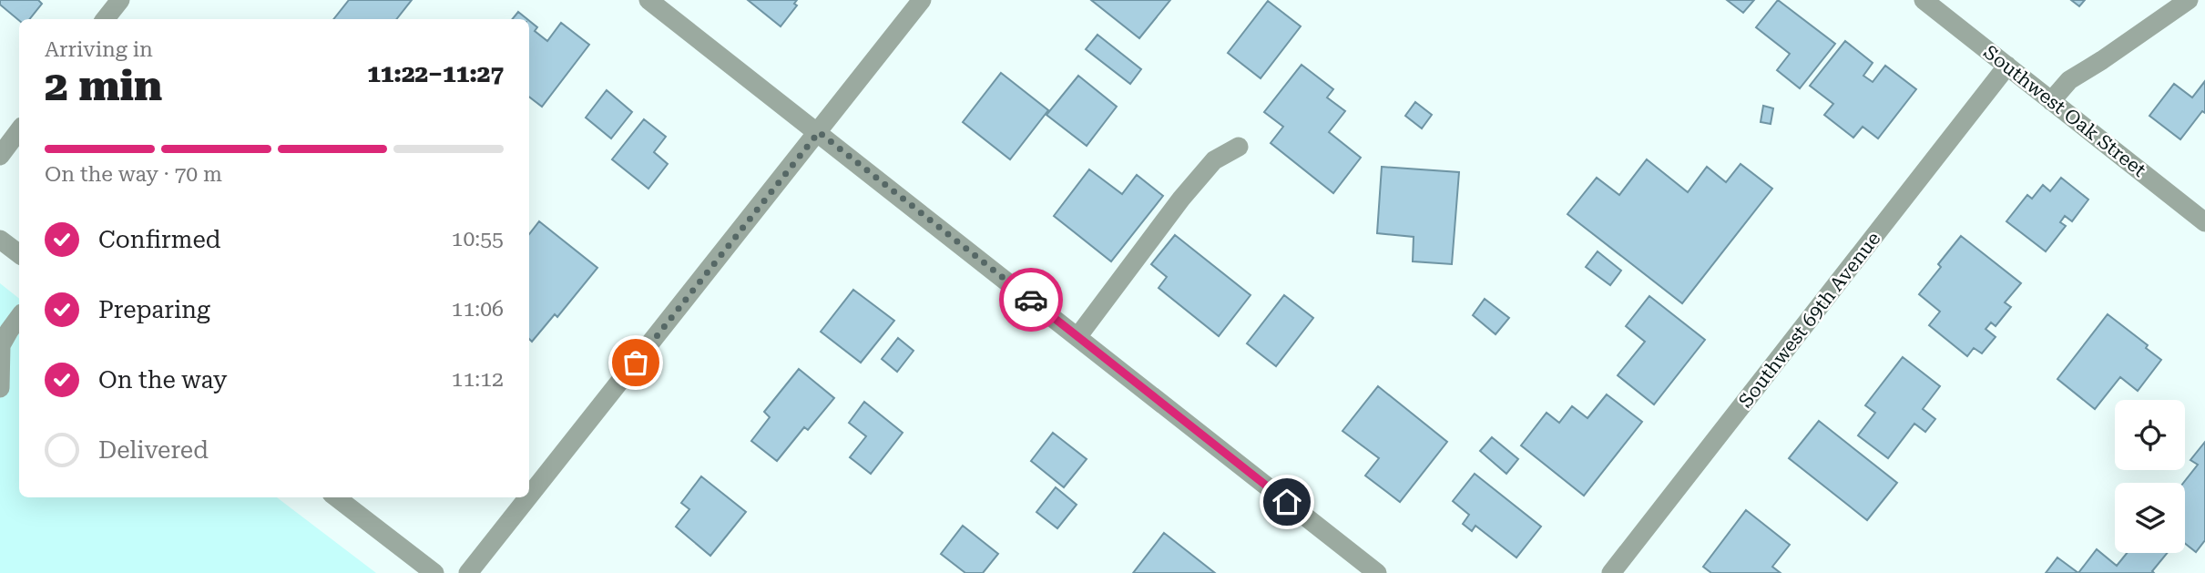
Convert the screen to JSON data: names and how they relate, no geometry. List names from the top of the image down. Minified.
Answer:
{"streets":{"street":["Southwest Oak Street","Southwest 69th Avenue"]},"crossings":[["Southwest Oak Street","Southwest 69th Avenue"]],"page":{"heading":["2 min","Arriving in","11:22–11:27"],"bar":"On the way · 70 m","list":[["Confirmed","10:55"],["Preparing","11:06"],["On the way","11:12"],"Delivered"]}}
